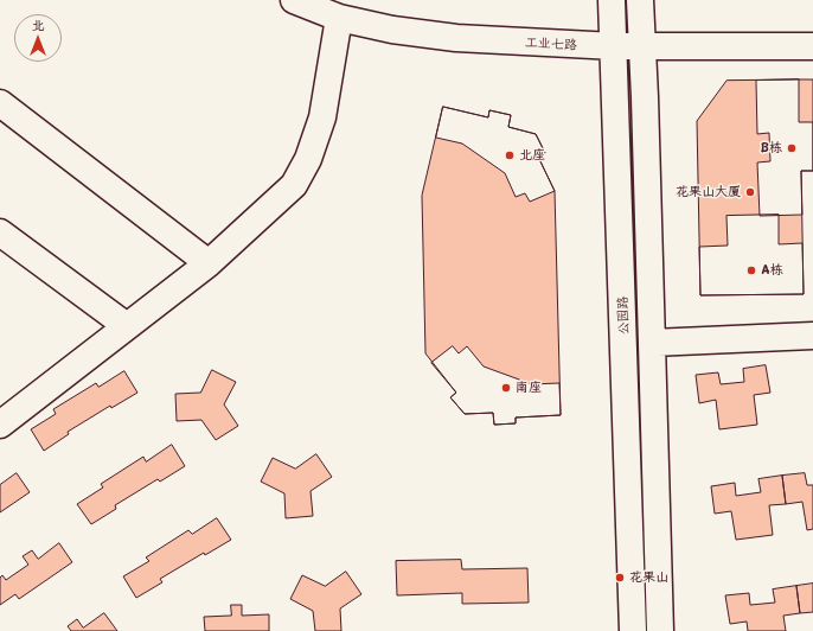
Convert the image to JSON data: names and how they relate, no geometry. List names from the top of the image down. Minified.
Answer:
{"streets":{"street":["工业七路","公园路"]},"crossings":[["工业七路","公园路"]],"places":["B栋","北座","花果山大厦","A栋","南座","花果山"],"north":"top"}
